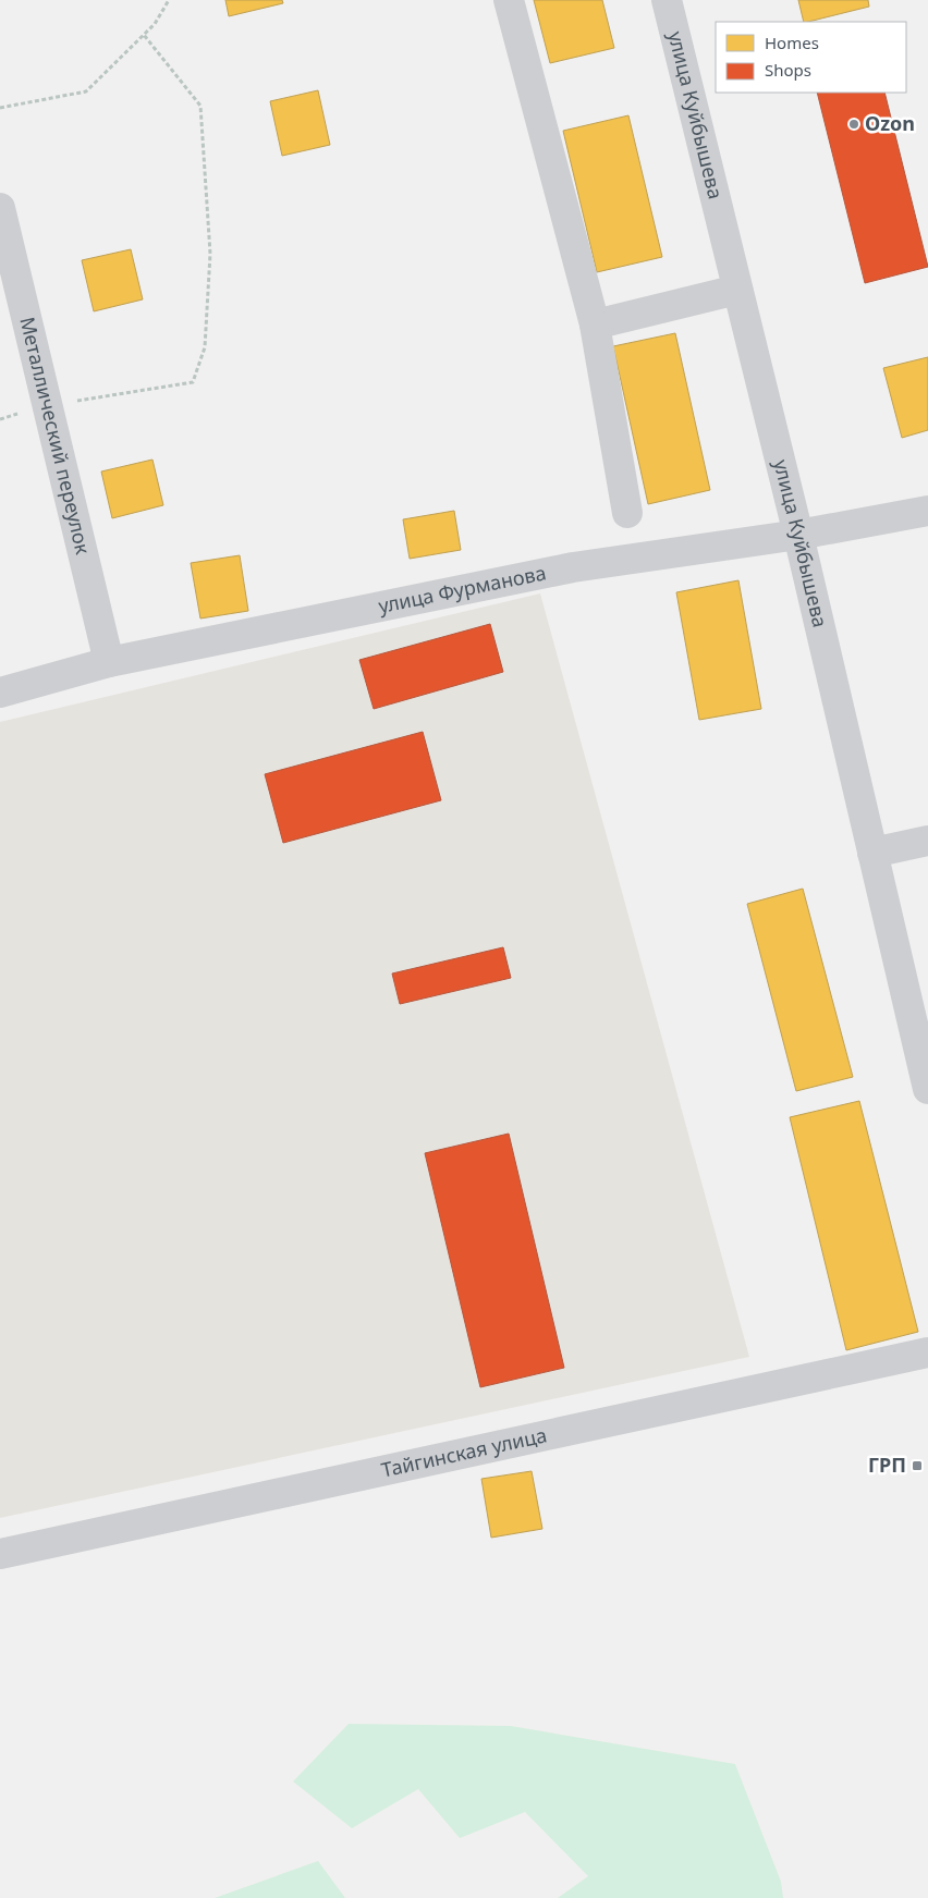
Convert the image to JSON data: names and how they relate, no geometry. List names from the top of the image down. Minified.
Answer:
{"streets":{"street":["улица Куйбышева","Металлический переулок","улица Фурманова","Тайгинская улица"]},"crossings":[["улица Куйбышева","улица Фурманова"],["Металлический переулок","улица Фурманова"]],"places":{"other":["Ozon"],"transit":["ГРП"]},"legend":["Homes","Shops"]}
